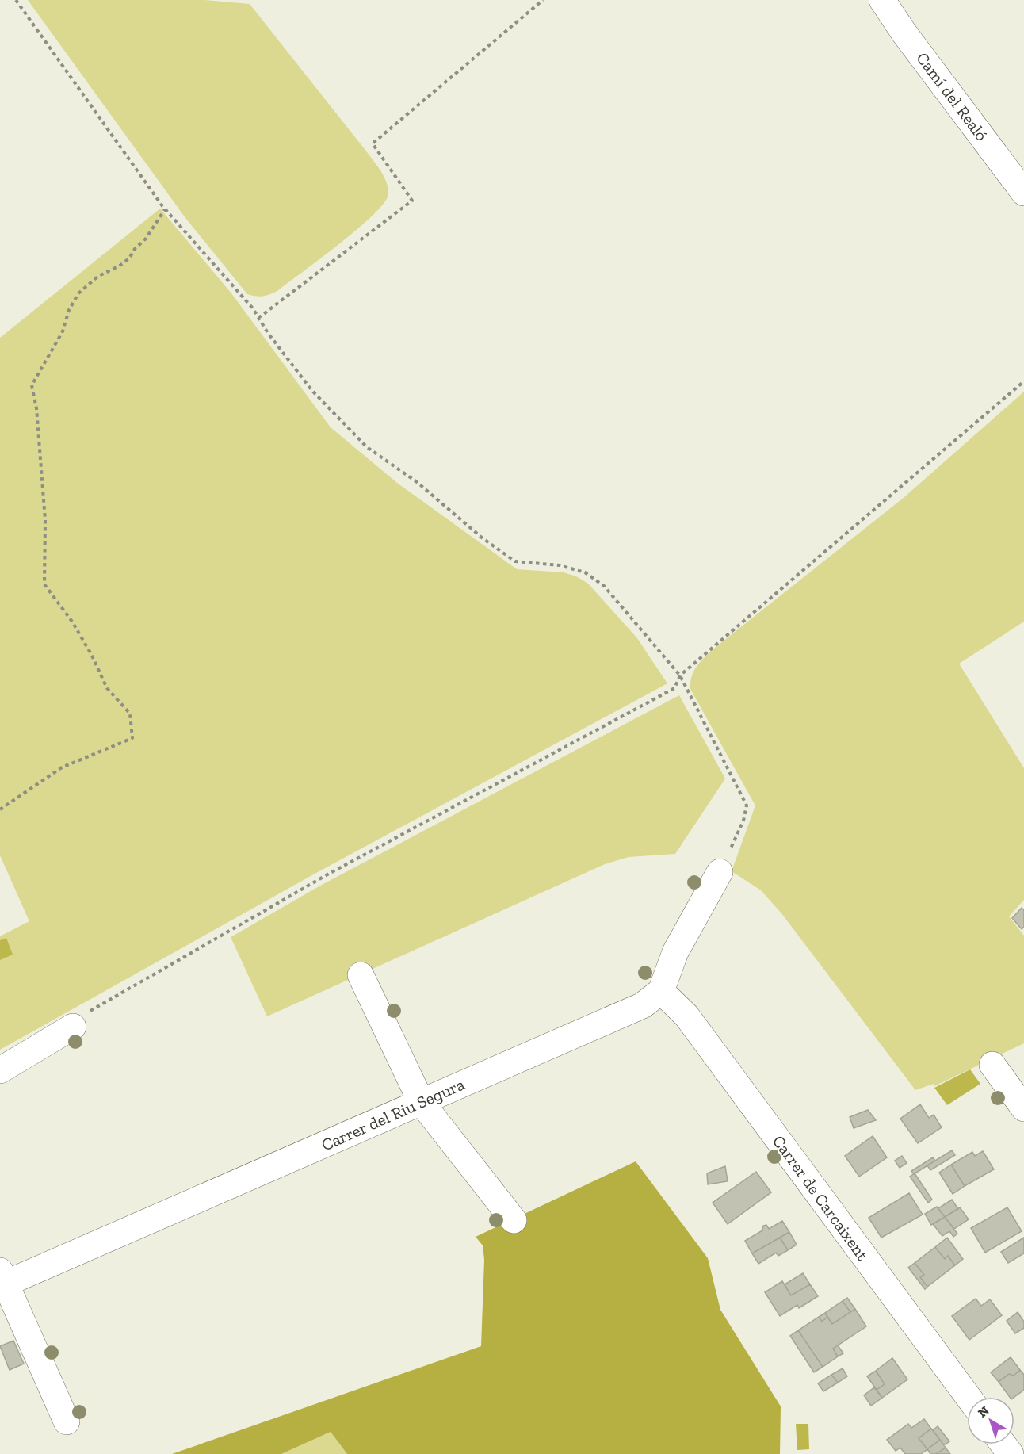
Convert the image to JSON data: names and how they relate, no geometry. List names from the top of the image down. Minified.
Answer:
{"streets":{"street":["Camí del Realó","Carrer del Riu Segura","Carrer de Carcaixent"]},"crossings":[["Carrer del Riu Segura","Carrer de Carcaixent"]],"north":"top left"}
